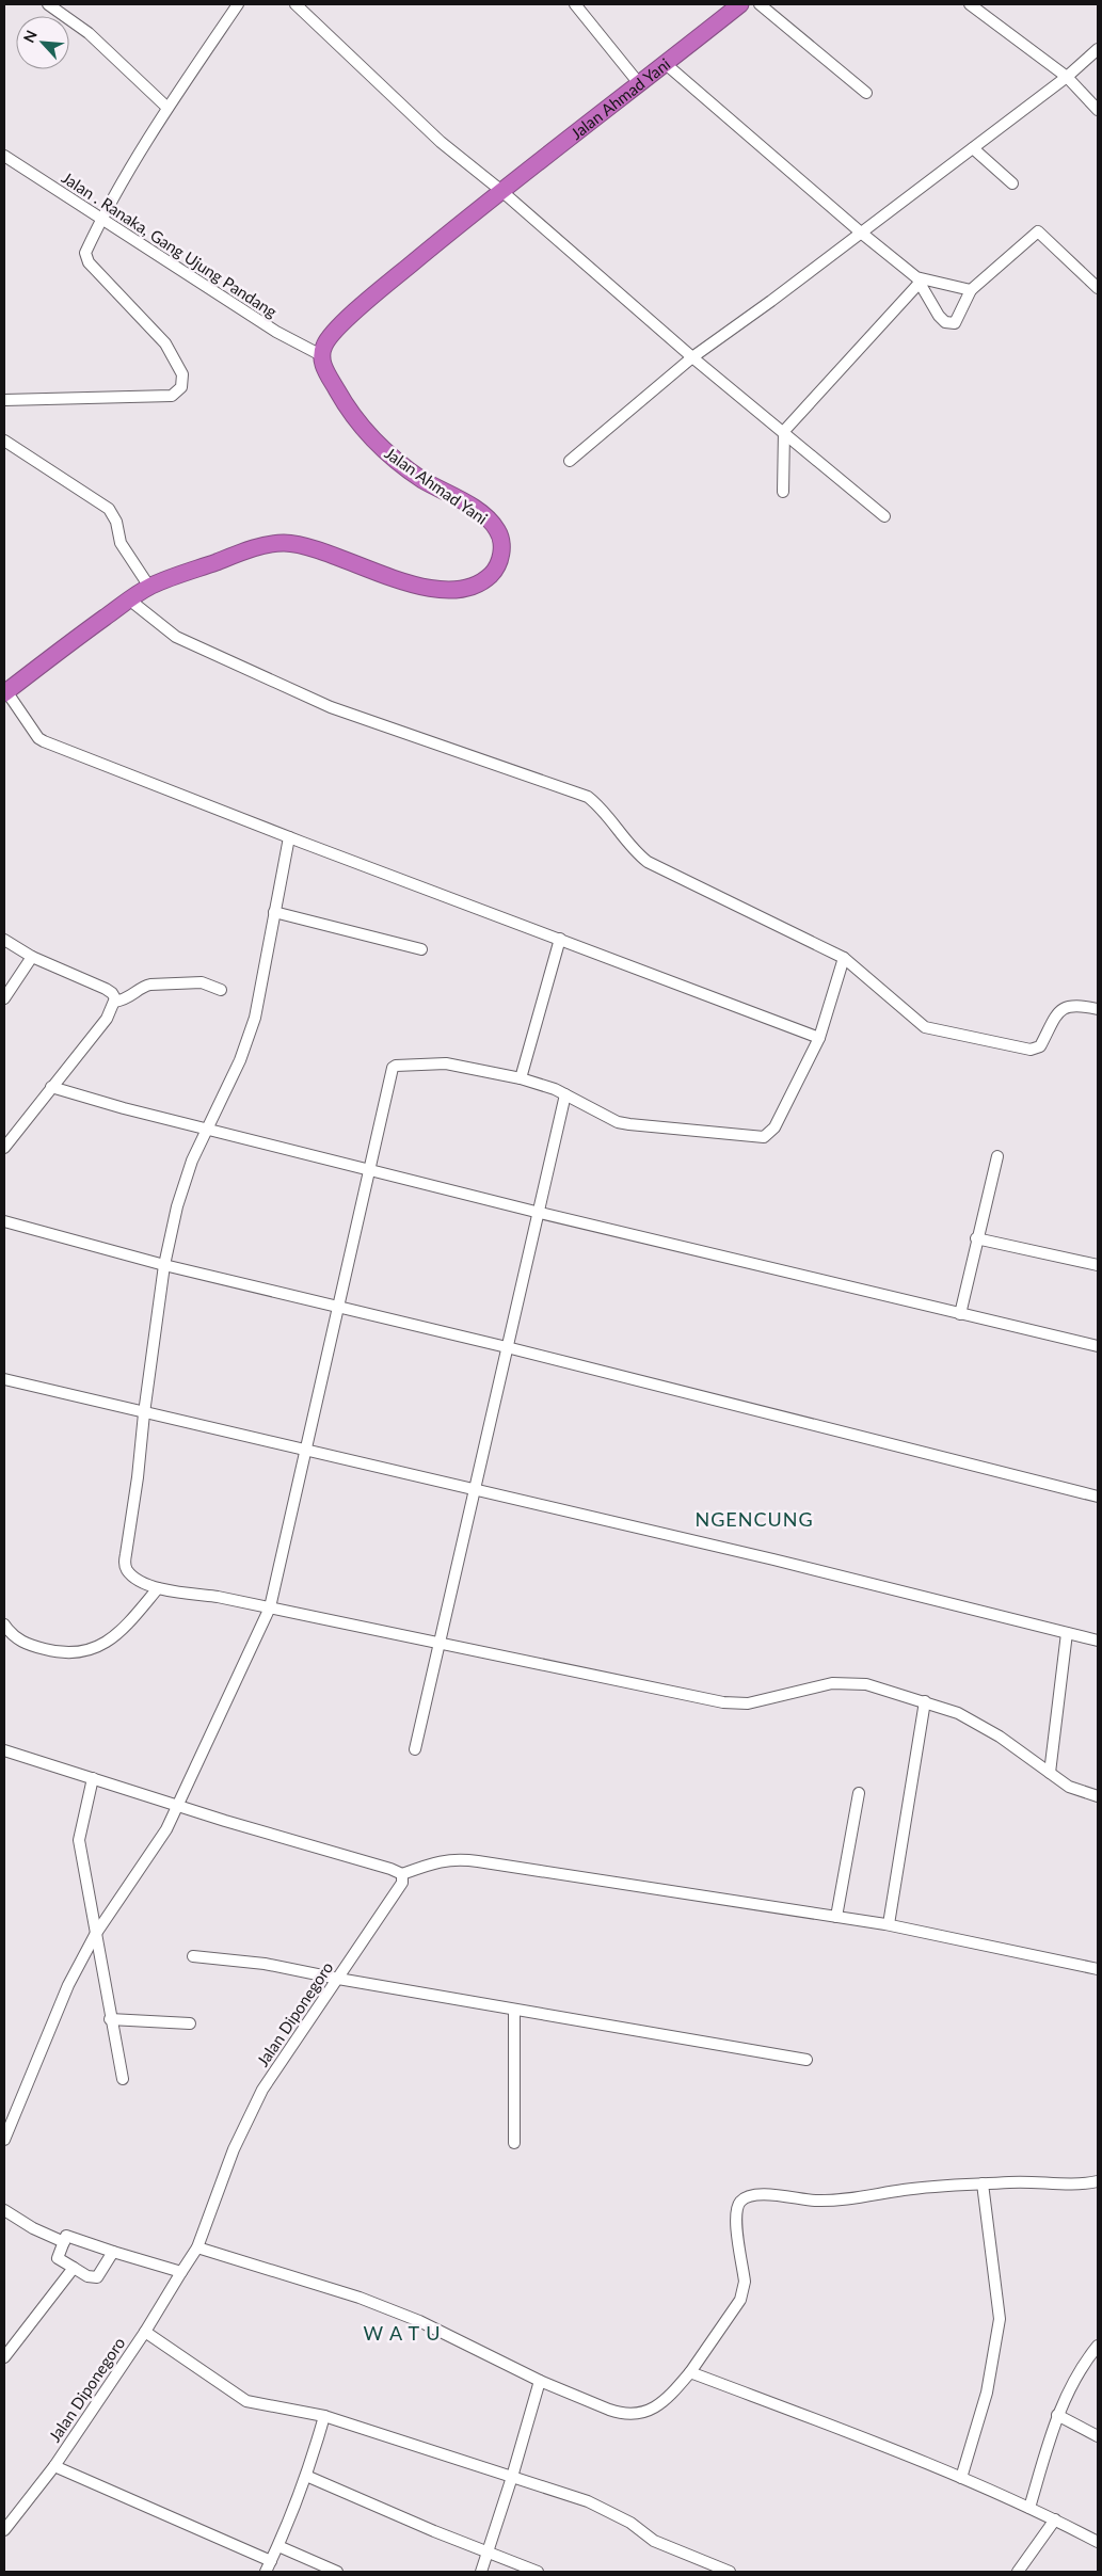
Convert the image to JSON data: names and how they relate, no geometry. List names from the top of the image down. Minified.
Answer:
{"streets":{"highway":["Jalan Ahmad Yani"],"street":["Jalan . Ranaka, Gang Ujung Pandang","Jalan Diponegoro"]},"crossings":[["Jalan Ahmad Yani","Jalan . Ranaka, Gang Ujung Pandang"]],"districts":["NGENCUNG","W A T U"],"north":"top left"}
